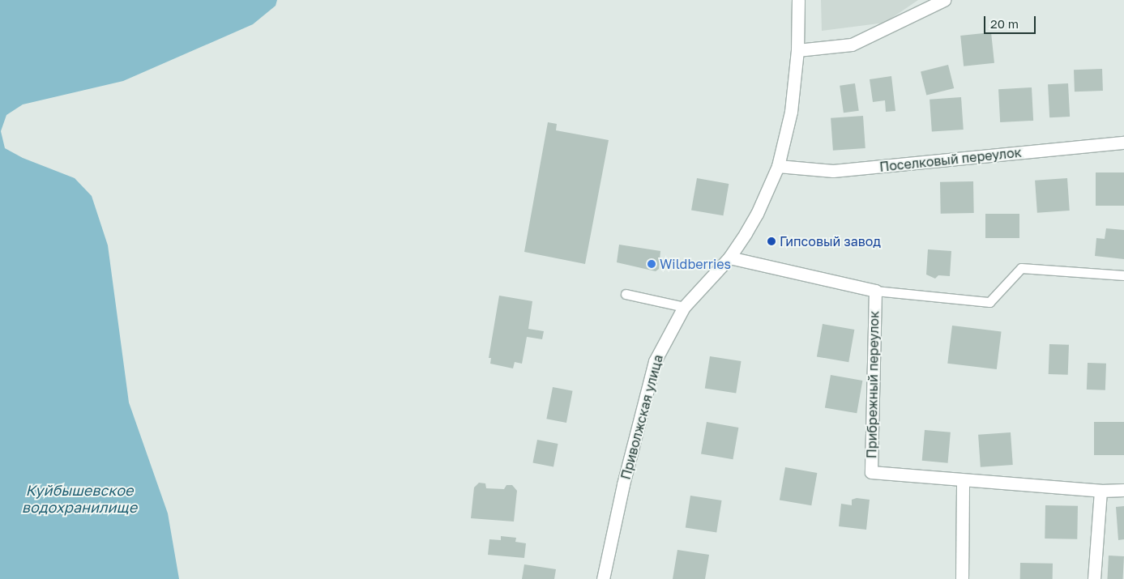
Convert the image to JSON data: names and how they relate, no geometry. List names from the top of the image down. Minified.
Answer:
{"streets":{"street":["Поселковый переулок","Прибрежный переулок","Приволжская улица"]},"crossings":[["Поселковый переулок","Приволжская улица"]],"water":["Куйбышевское водохранилище"],"places":["Гипсовый завод","Wildberries"],"scale_bar":"20 m"}
